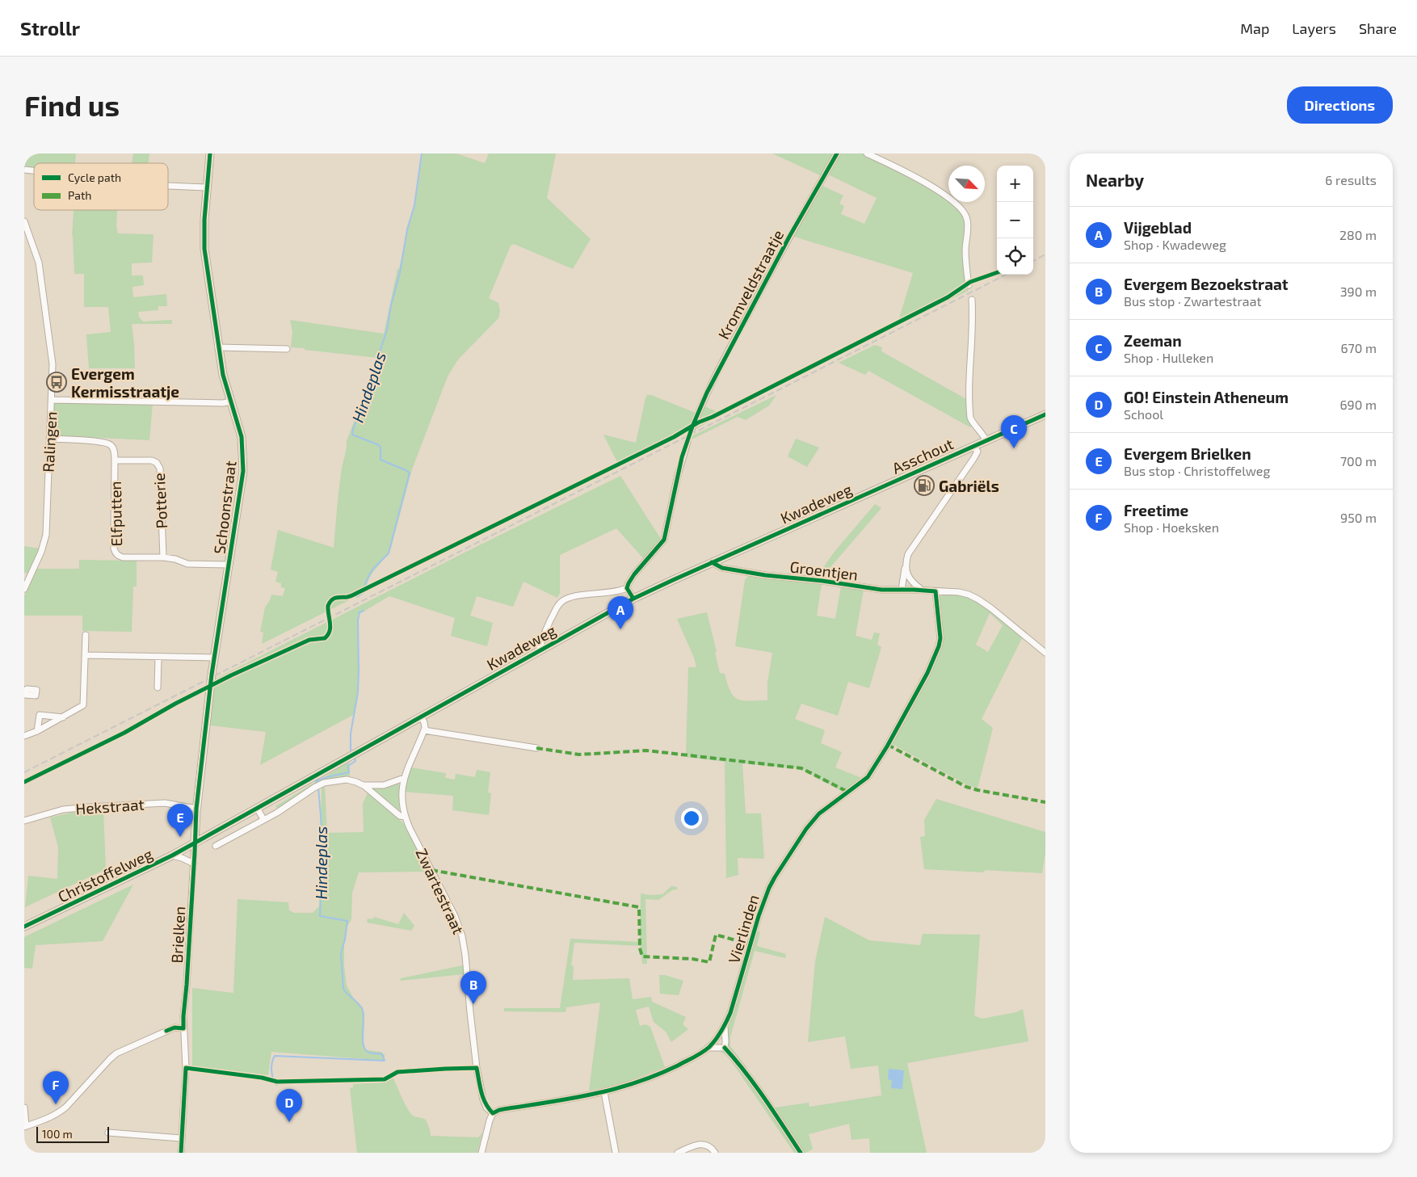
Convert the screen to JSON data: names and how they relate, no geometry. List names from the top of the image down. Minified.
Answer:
{"streets":{"main road":["Asschout","Kwadeweg","Schoonstraat","Christoffelweg"],"street":["Kromveldstraatje","Ralingen","Potterie","Elfputten","Groentjen","Hekstraat","Zwartestraat","Vierlinden","Brielken"]},"crossings":[["Ralingen","Elfputten"],["Asschout","Kwadeweg"],["Potterie","Elfputten"],["Kwadeweg","Schoonstraat"],["Kwadeweg","Groentjen"],["Kwadeweg","Christoffelweg"],["Kwadeweg","Brielken"],["Schoonstraat","Elfputten"],["Schoonstraat","Hekstraat"],["Schoonstraat","Christoffelweg"],["Schoonstraat","Brielken"],["Groentjen","Vierlinden"],["Christoffelweg","Brielken"],["Zwartestraat","Vierlinden"]],"water":["Hindeplas"],"places":{"bus stop":["Evergem Kermisstraatje"],"fuel station":["Gabriëls"]},"legend":["Cycle path","Path"],"scale_bar":"100 m","north":"bottom right","page":{"header":"Strollr","nav":["Map","Layers","Share"],"buttons":"Directions","title":"Find us","heading":["Nearby","6 results"],"map_buttons":["+","−"],"list":[{"mark":"A","name":"Vijgeblad","note":"Shop · Kwadeweg","value":"280 m"},{"mark":"B","name":"Evergem Bezoekstraat","note":"Bus stop · Zwartestraat","value":"390 m"},{"mark":"C","name":"Zeeman","note":"Shop · Hulleken","value":"670 m"},{"mark":"D","name":"GO! Einstein Atheneum","note":"School","value":"690 m"},{"mark":"E","name":"Evergem Brielken","note":"Bus stop · Christoffelweg","value":"700 m"},{"mark":"F","name":"Freetime","note":"Shop · Hoeksken","value":"950 m"}],"pins":["C","A","E","B","F","D"],"scale":"100 m"}}
